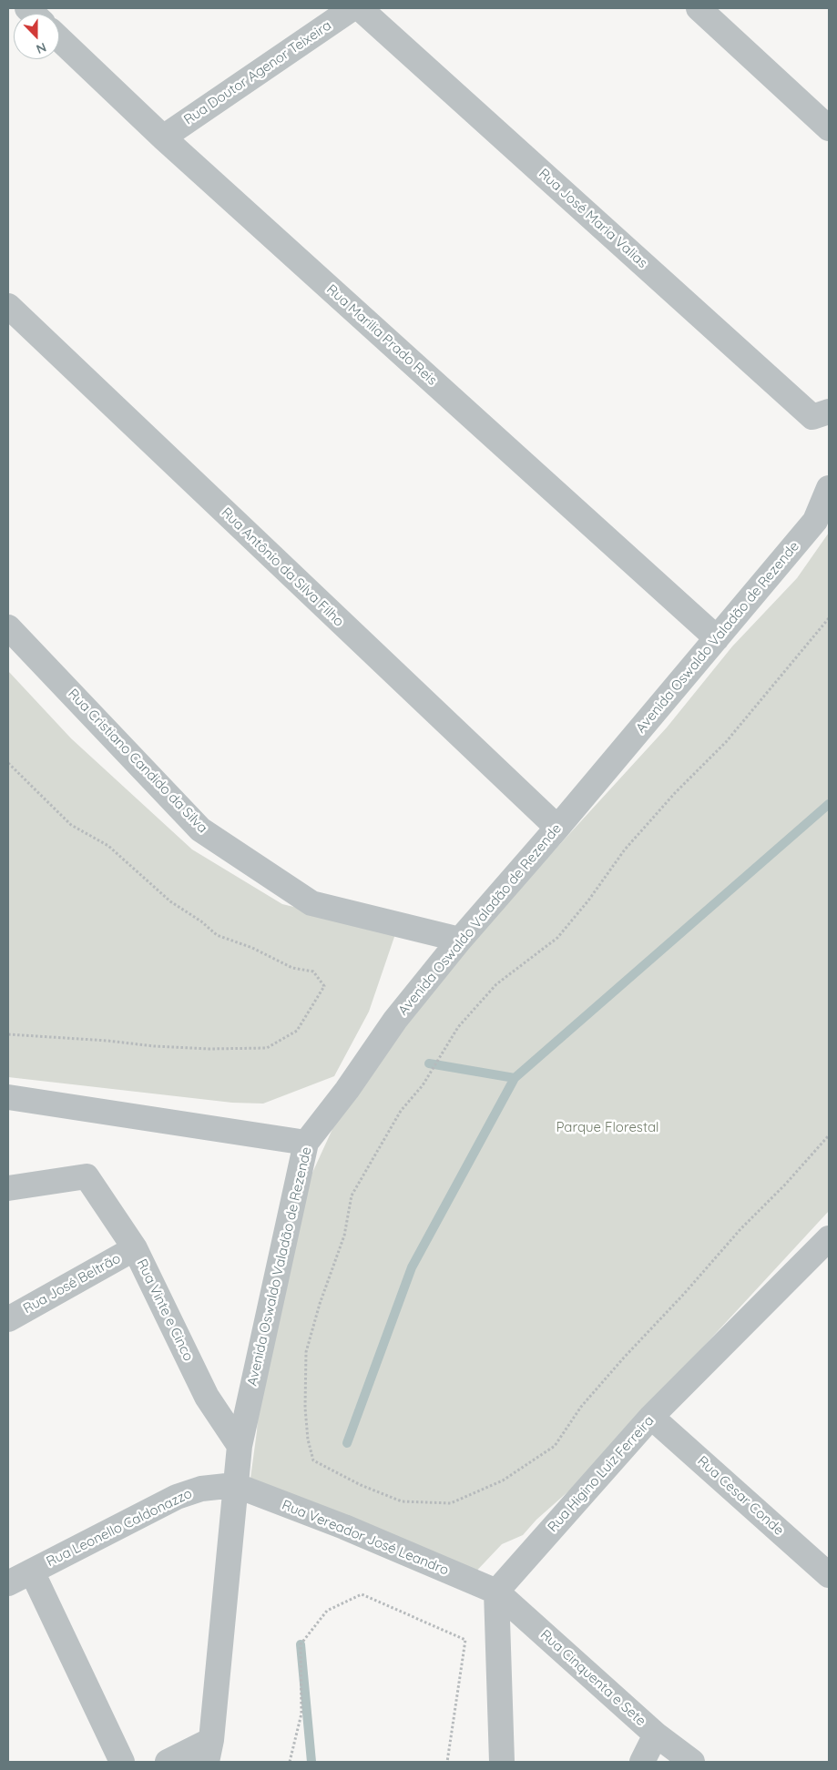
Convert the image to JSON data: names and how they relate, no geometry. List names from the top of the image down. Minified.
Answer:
{"streets":{"street":["Rua Doutor Agenor Teixeira","Rua José Maria Valias","Rua Marilia Prado Reis","Rua Antônio da Silva Filho","Avenida Oswaldo Valadão de Rezende","Rua Cristiano Candido da Silva","Rua José Beltrão","Rua Vinte e Cinco","Rua Higino Luiz Ferreira","Rua Cesar Conde","Rua Leonello Caldonazzo","Rua Vereador José Leandro","Rua Cinquenta e Sete"]},"crossings":[["Rua Doutor Agenor Teixeira","Rua Marilia Prado Reis"],["Rua Marilia Prado Reis","Avenida Oswaldo Valadão de Rezende"],["Rua Antônio da Silva Filho","Avenida Oswaldo Valadão de Rezende"],["Avenida Oswaldo Valadão de Rezende","Rua Cristiano Candido da Silva"],["Avenida Oswaldo Valadão de Rezende","Rua Vinte e Cinco"],["Avenida Oswaldo Valadão de Rezende","Rua Leonello Caldonazzo"],["Avenida Oswaldo Valadão de Rezende","Rua Vereador José Leandro"],["Rua José Beltrão","Rua Vinte e Cinco"],["Rua Higino Luiz Ferreira","Rua Cesar Conde"],["Rua Higino Luiz Ferreira","Rua Vereador José Leandro"],["Rua Higino Luiz Ferreira","Rua Cinquenta e Sete"],["Rua Leonello Caldonazzo","Rua Vereador José Leandro"],["Rua Vereador José Leandro","Rua Cinquenta e Sete"]],"parks":["Parque Florestal"],"north":"bottom"}
